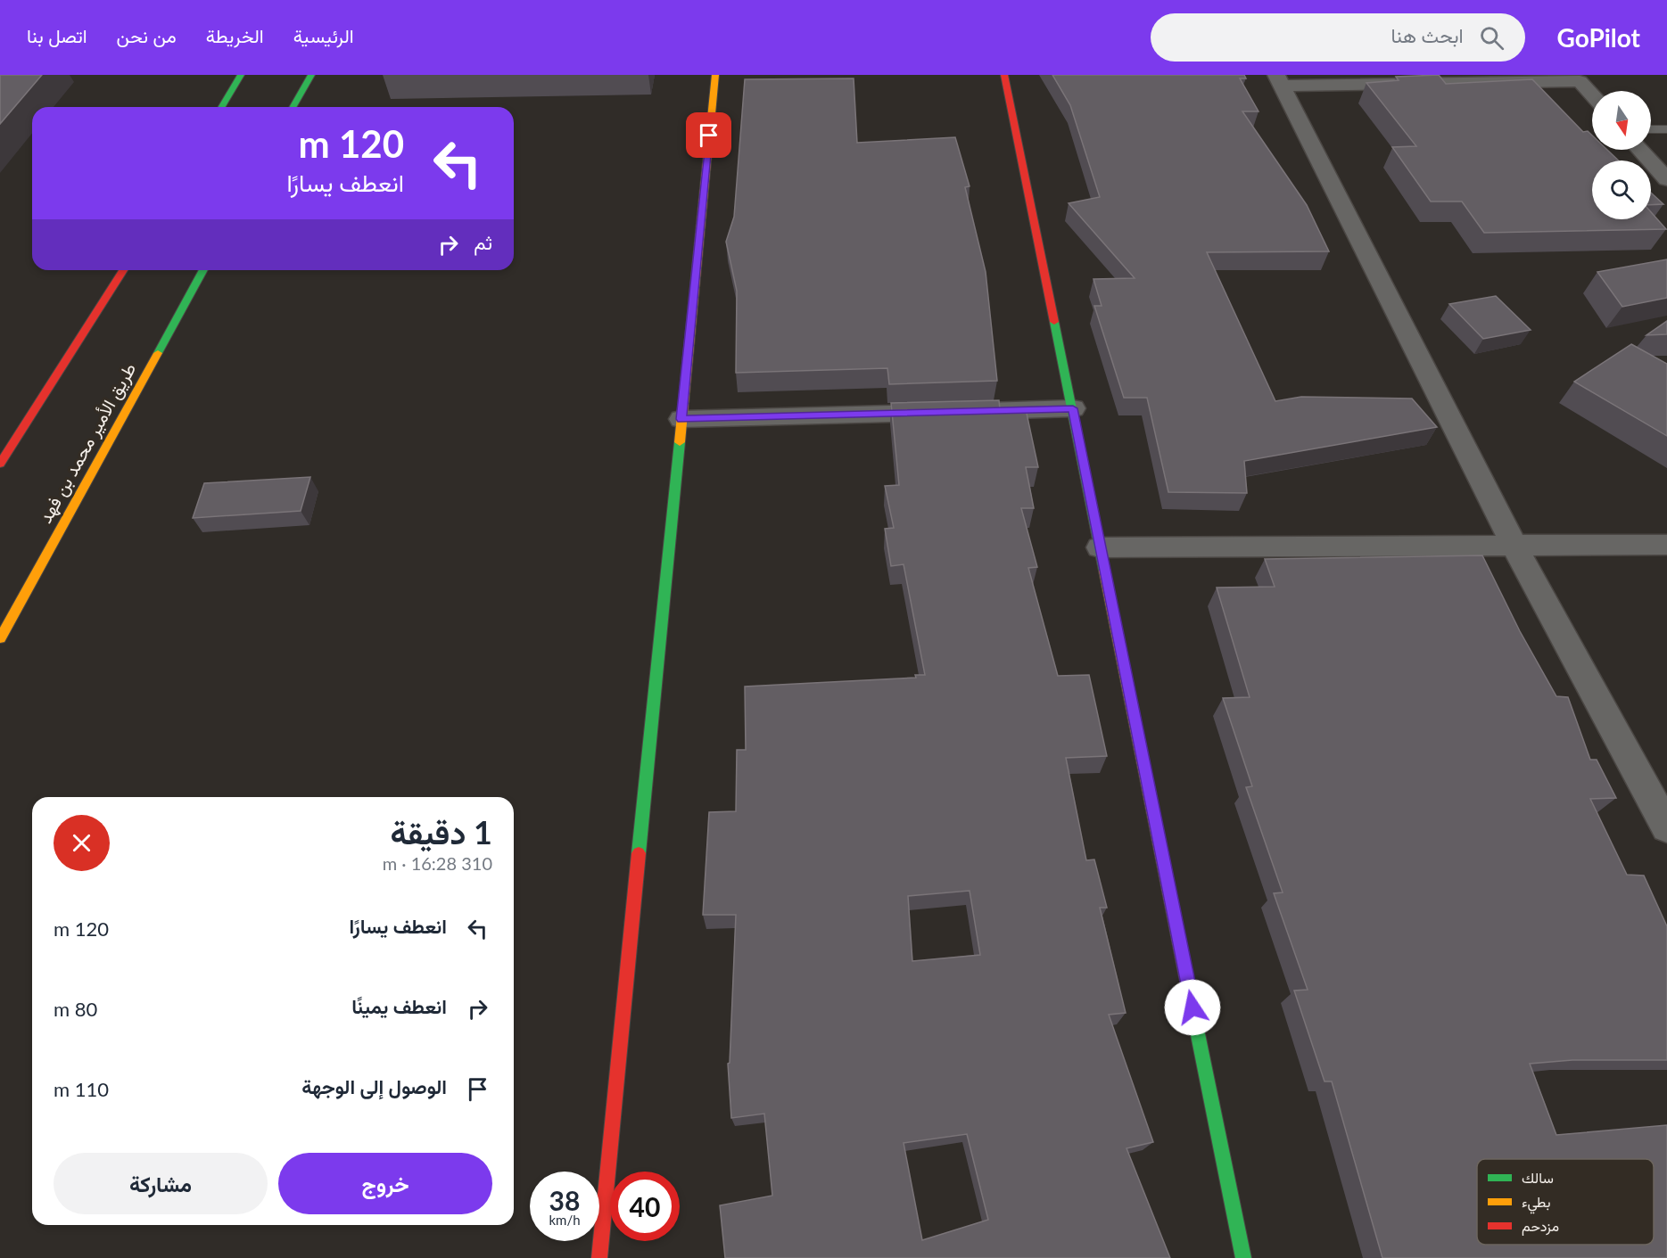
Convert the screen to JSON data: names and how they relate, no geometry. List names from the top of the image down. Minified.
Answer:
{"streets":{"street":["طريق الأمير محمد بن فهد"]},"legend":["سالك","بطيء","مزدحم"],"north":"bottom","page":{"header":"GoPilot","search":"ابحث هنا","nav":["الرئيسية","الخريطة","من نحن","اتصل بنا"],"turn":["120 m","انعطف يسارًا"],"then":"ثم","heading":["1 دقيقة","310 m · 16:28"],"list":[{"name":"انعطف يسارًا","value":"120 m"},{"name":"انعطف يمينًا","value":"80 m"},{"name":"الوصول إلى الوجهة","value":"110 m"}],"buttons":["خروج","مشاركة"],"speed":"38 km/h","limit":"40"}}
